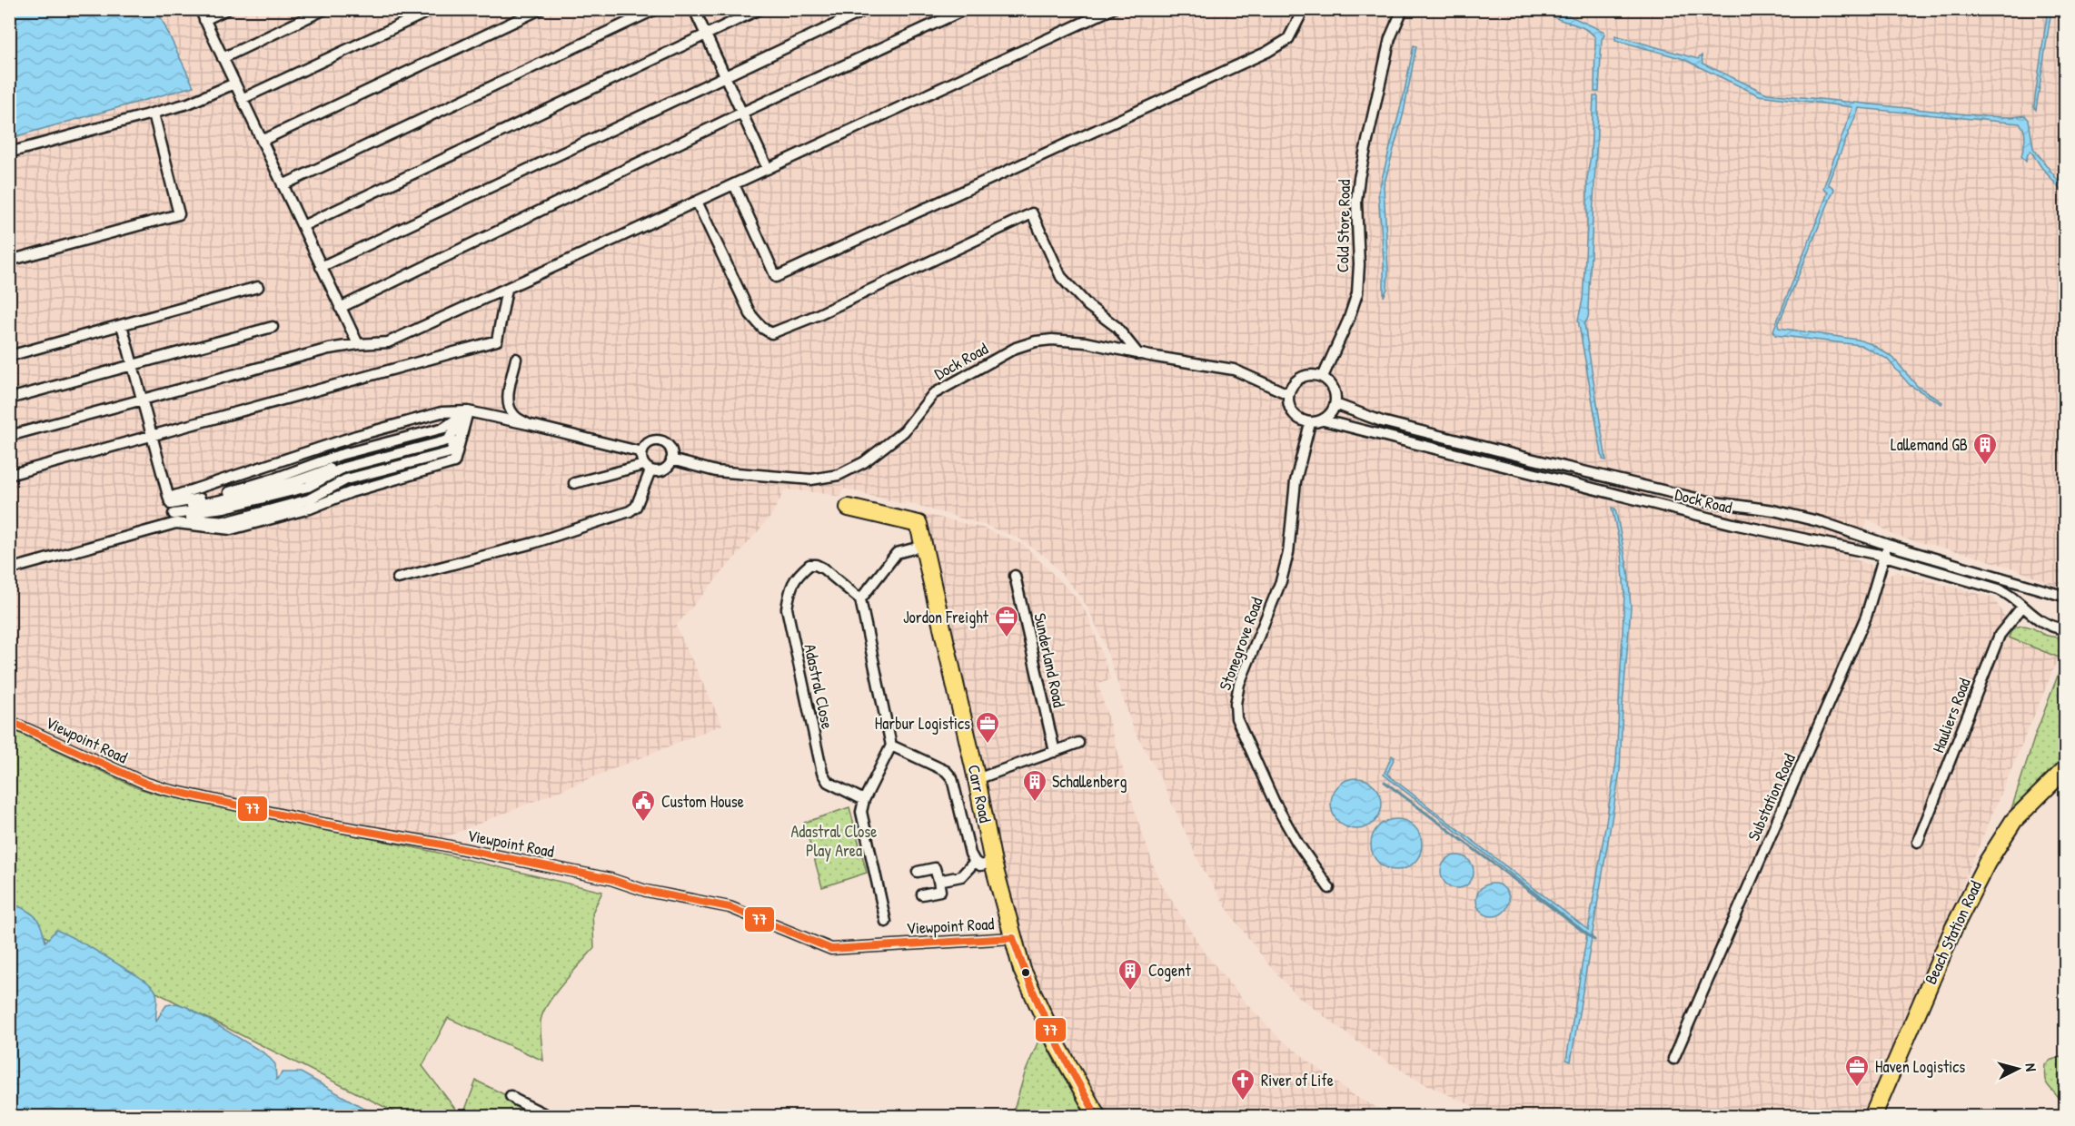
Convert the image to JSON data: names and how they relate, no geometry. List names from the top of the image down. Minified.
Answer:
{"streets":{"main road":["Carr Road","Beach Station Road"],"street":["Cold Store Road","Dock Road","Stonegrove Road","Sunderland Road","Adastral Close","Hauliers Road","Viewpoint Road","Substation Road"]},"crossings":[["Cold Store Road","Dock Road"],["Cold Store Road","Stonegrove Road"],["Dock Road","Stonegrove Road"],["Dock Road","Hauliers Road"],["Dock Road","Substation Road"],["Viewpoint Road","Carr Road"]],"parks":["Adastral Close Play Area"],"places":{"building":["Lallemand GB","Schallenberg","Cogent"],"office":["Jordon Freight","Harbur Logistics","Haven Logistics"],"public building":["Custom House"],"church":["River of Life"]},"lines":["transit line 77"],"north":"right"}
